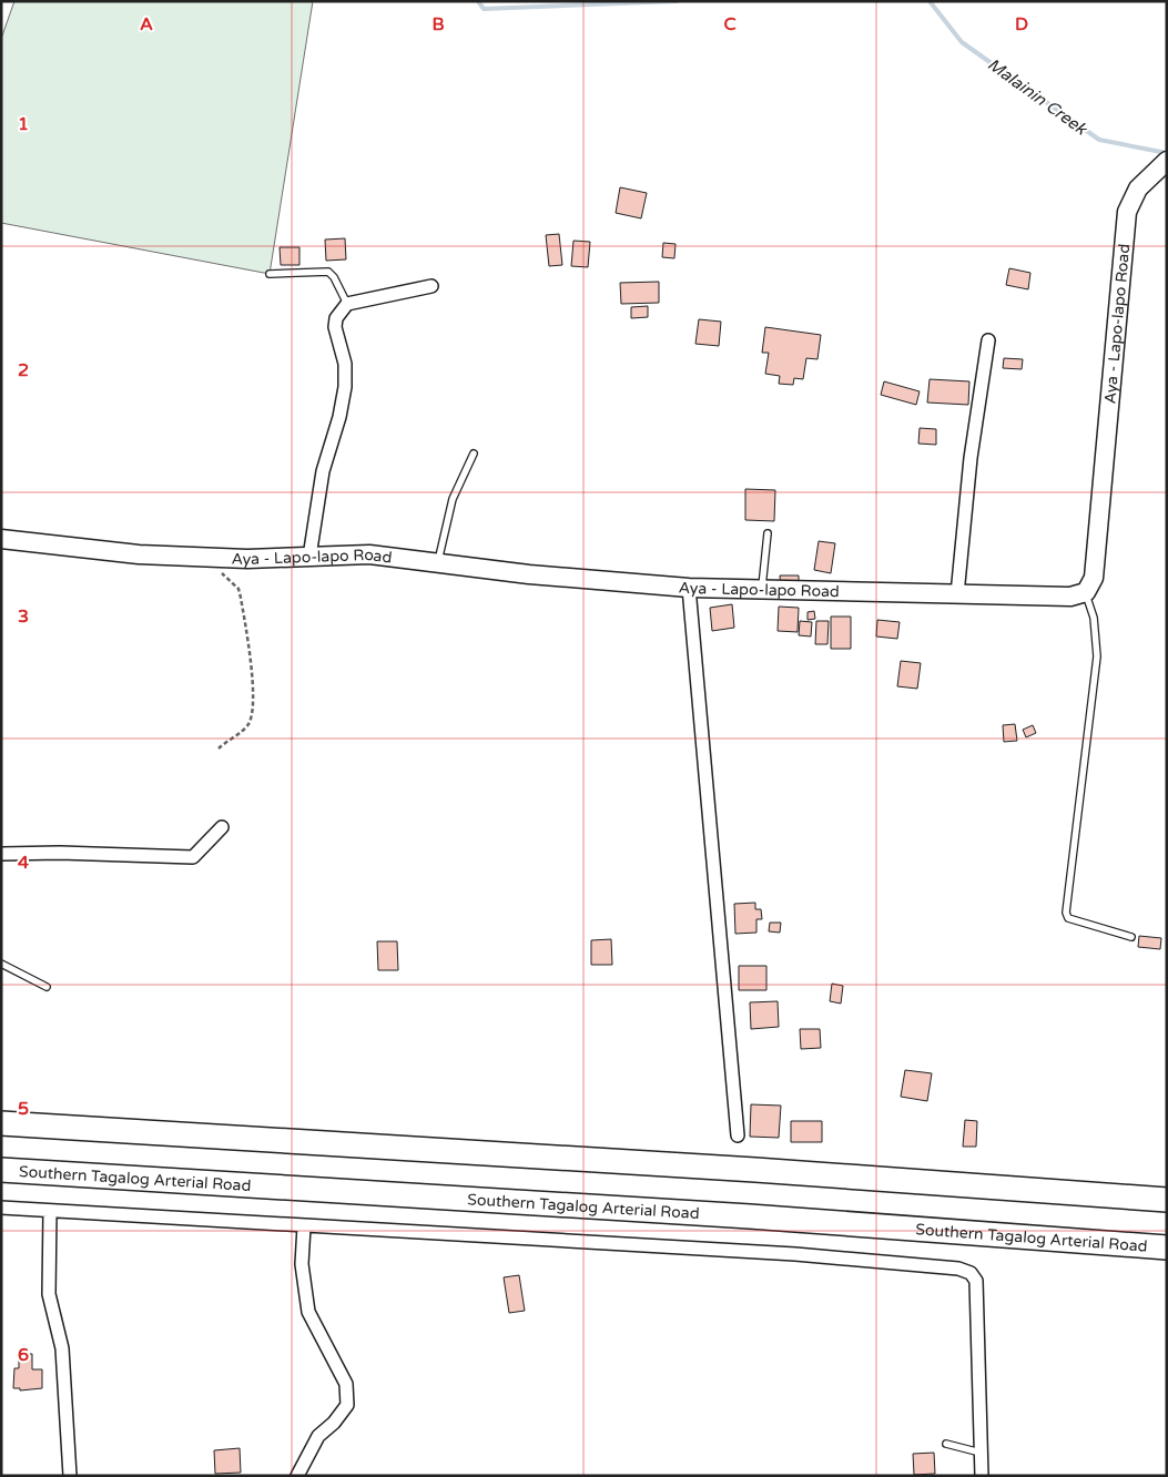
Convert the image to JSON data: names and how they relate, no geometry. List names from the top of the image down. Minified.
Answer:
{"streets":{"highway":["Southern Tagalog Arterial Road"],"street":["Aya - Lapo-lapo Road"]},"water":["Malainin Creek"],"grid":{"columns":["A","B","C","D"],"rows":["1","2","3","4","5","6"]}}
